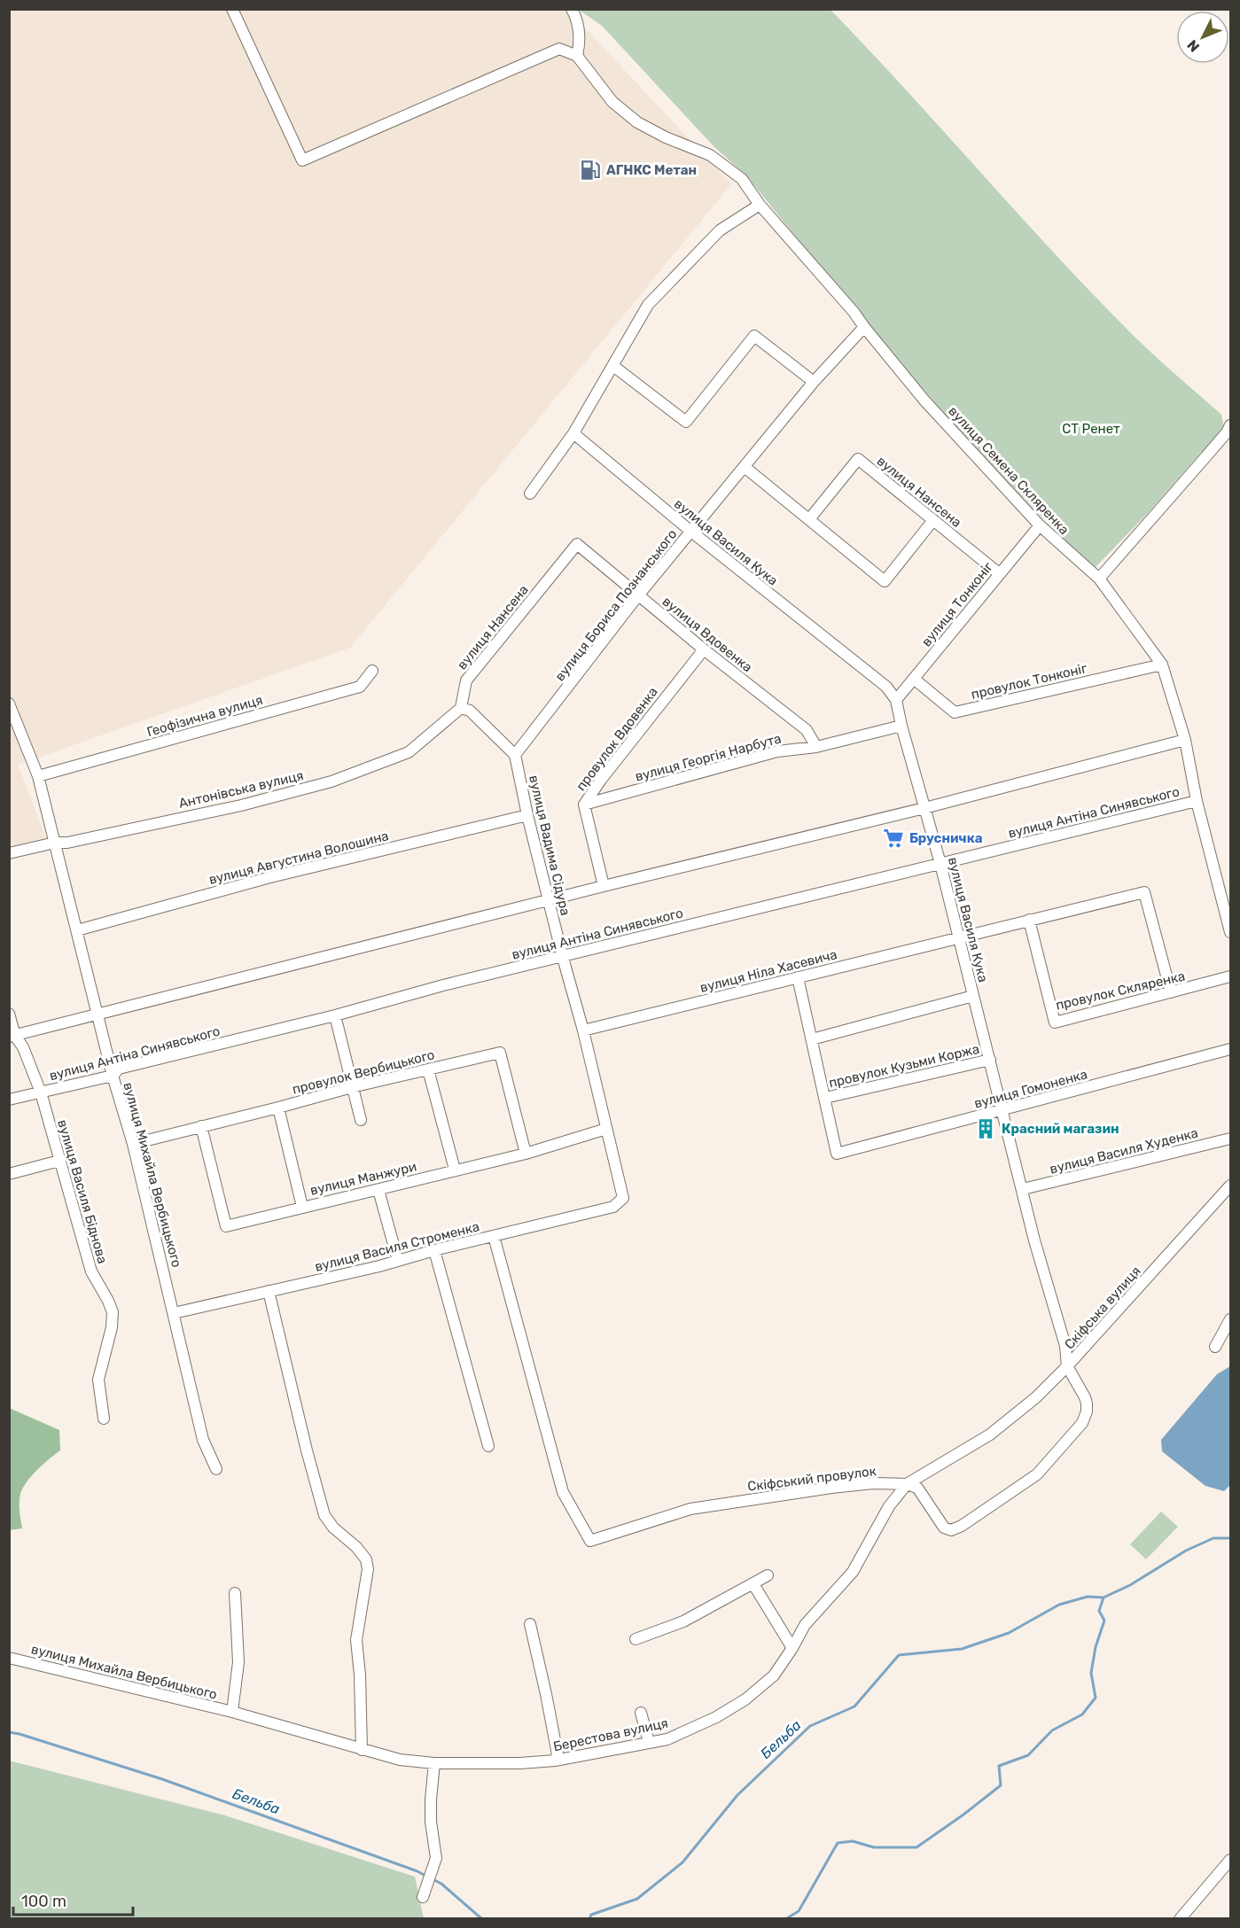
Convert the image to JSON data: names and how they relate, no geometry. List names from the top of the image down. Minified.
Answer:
{"streets":{"street":["вулиця Семена Скляренка","вулиця Нансена","вулиця Василя Кука","вулиця Тонконіг","вулиця Бориса Познанського","вулиця Вдовенка","провулок Тонконіг","Геофізична вулиця","провулок Вдовенка","вулиця Георгія Нарбута","Антонівська вулиця","вулиця Антіна Синявського","вулиця Вадима Сідура","вулиця Августина Волошина","вулиця Ніла Хасевича","провулок Скляренка","провулок Кузьми Коржа","провулок Вербицького","вулиця Гомоненка","вулиця Василя Худенка","вулиця Михайла Вербицького","вулиця Манжури","вулиця Василя Біднова","вулиця Василя Строменка","Скіфська вулиця","Скіфський провулок","Берестова вулиця"]},"crossings":[["вулиця Семена Скляренка","вулиця Тонконіг"],["вулиця Семена Скляренка","вулиця Бориса Познанського"],["вулиця Семена Скляренка","провулок Тонконіг"],["вулиця Семена Скляренка","вулиця Антіна Синявського"],["вулиця Нансена","вулиця Тонконіг"],["вулиця Нансена","вулиця Вдовенка"],["вулиця Нансена","Антонівська вулиця"],["вулиця Василя Кука","вулиця Тонконіг"],["вулиця Василя Кука","вулиця Бориса Познанського"],["вулиця Василя Кука","вулиця Георгія Нарбута"],["вулиця Василя Кука","вулиця Антіна Синявського"],["вулиця Василя Кука","вулиця Ніла Хасевича"],["вулиця Василя Кука","провулок Кузьми Коржа"],["вулиця Василя Кука","вулиця Гомоненка"],["вулиця Василя Кука","вулиця Василя Худенка"],["вулиця Василя Кука","Скіфська вулиця"],["вулиця Тонконіг","провулок Тонконіг"],["вулиця Бориса Познанського","вулиця Вдовенка"],["вулиця Бориса Познанського","вулиця Вадима Сідура"],["вулиця Вдовенка","провулок Вдовенка"],["вулиця Вдовенка","вулиця Георгія Нарбута"],["Геофізична вулиця","вулиця Михайла Вербицького"],["провулок Вдовенка","вулиця Георгія Нарбута"],["Антонівська вулиця","вулиця Михайла Вербицького"],["вулиця Антіна Синявського","вулиця Вадима Сідура"],["вулиця Антіна Синявського","вулиця Михайла Вербицького"],["вулиця Антіна Синявського","вулиця Василя Біднова"],["вулиця Вадима Сідура","вулиця Августина Волошина"],["вулиця Вадима Сідура","вулиця Ніла Хасевича"],["вулиця Вадима Сідура","вулиця Манжури"],["вулиця Вадима Сідура","вулиця Василя Строменка"],["вулиця Августина Волошина","вулиця Михайла Вербицького"],["вулиця Ніла Хасевича","провулок Скляренка"],["провулок Кузьми Коржа","вулиця Гомоненка"],["провулок Вербицького","вулиця Михайла Вербицького"],["провулок Вербицького","вулиця Манжури"],["вулиця Михайла Вербицького","вулиця Василя Строменка"],["вулиця Михайла Вербицького","Берестова вулиця"],["вулиця Василя Строменка","Скіфський провулок"],["Скіфська вулиця","Скіфський провулок"],["Скіфська вулиця","Берестова вулиця"],["Скіфський провулок","Берестова вулиця"]],"water":["Бельба"],"parks":["СТ Ренет"],"places":{"fuel station":["АГНКС Метан"],"supermarket":["Брусничка"],"building":["Красний магазин"]},"scale_bar":"100 m","north":"bottom left"}
